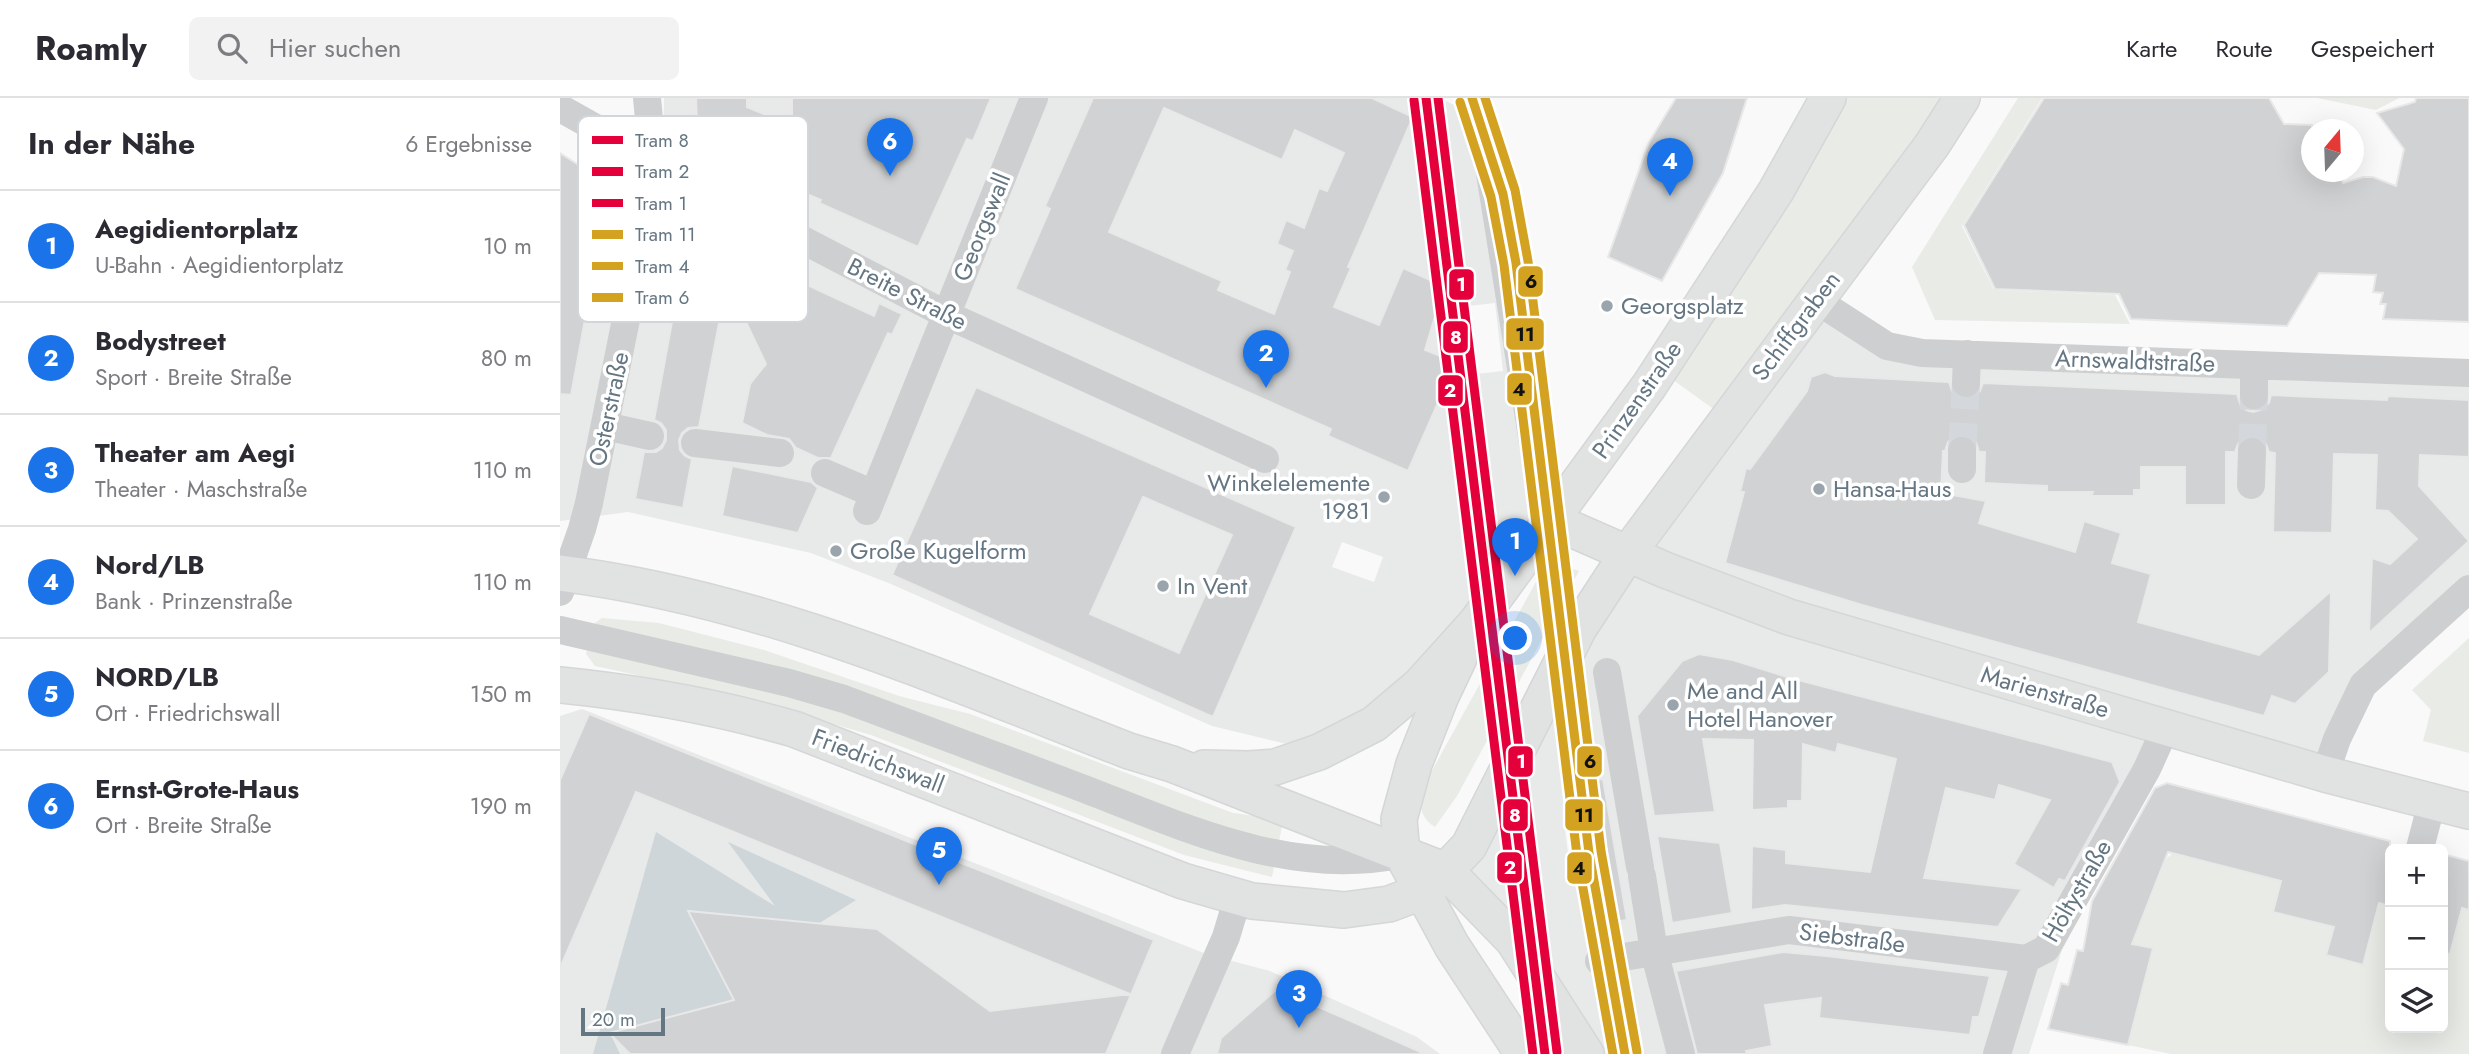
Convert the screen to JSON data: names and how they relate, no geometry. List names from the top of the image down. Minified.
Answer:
{"streets":{"main road":["Schiffgraben","Prinzenstraße","Marienstraße","Friedrichswall"],"street":["Georgswall","Breite Straße","Arnswaldtstraße","Osterstraße","Höltystraße","Siebstraße"]},"crossings":[["Georgswall","Breite Straße"],["Schiffgraben","Arnswaldtstraße"],["Schiffgraben","Marienstraße"],["Schiffgraben","Friedrichswall"],["Prinzenstraße","Marienstraße"],["Marienstraße","Höltystraße"],["Höltystraße","Siebstraße"]],"places":["Georgsplatz","Hansa-Haus","Winkelelemente 1981","Große Kugelform","In Vent","Me and All Hotel Hanover"],"lines":["tram line 8","tram line 1","tram line 11","tram line 6","tram line 2","tram line 4"],"legend":["Tram 8","Tram 2","Tram 1","Tram 11","Tram 4","Tram 6"],"scale_bar":"20 m","north":"top","page":{"header":"Roamly","search":"Hier suchen","nav":["Karte","Route","Gespeichert"],"heading":["In der Nähe","6 Ergebnisse"],"pins":["6","4","2","1","5","3"],"list":[{"mark":"1","name":"Aegidientorplatz","note":"U-Bahn · Aegidientorplatz","value":"10 m"},{"mark":"2","name":"Bodystreet","note":"Sport · Breite Straße","value":"80 m"},{"mark":"3","name":"Theater am Aegi","note":"Theater · Maschstraße","value":"110 m"},{"mark":"4","name":"Nord/LB","note":"Bank · Prinzenstraße","value":"110 m"},{"mark":"5","name":"NORD/LB","note":"Ort · Friedrichswall","value":"150 m"},{"mark":"6","name":"Ernst-Grote-Haus","note":"Ort · Breite Straße","value":"190 m"}],"map_buttons":["+","−"],"scale":"20 m"}}
